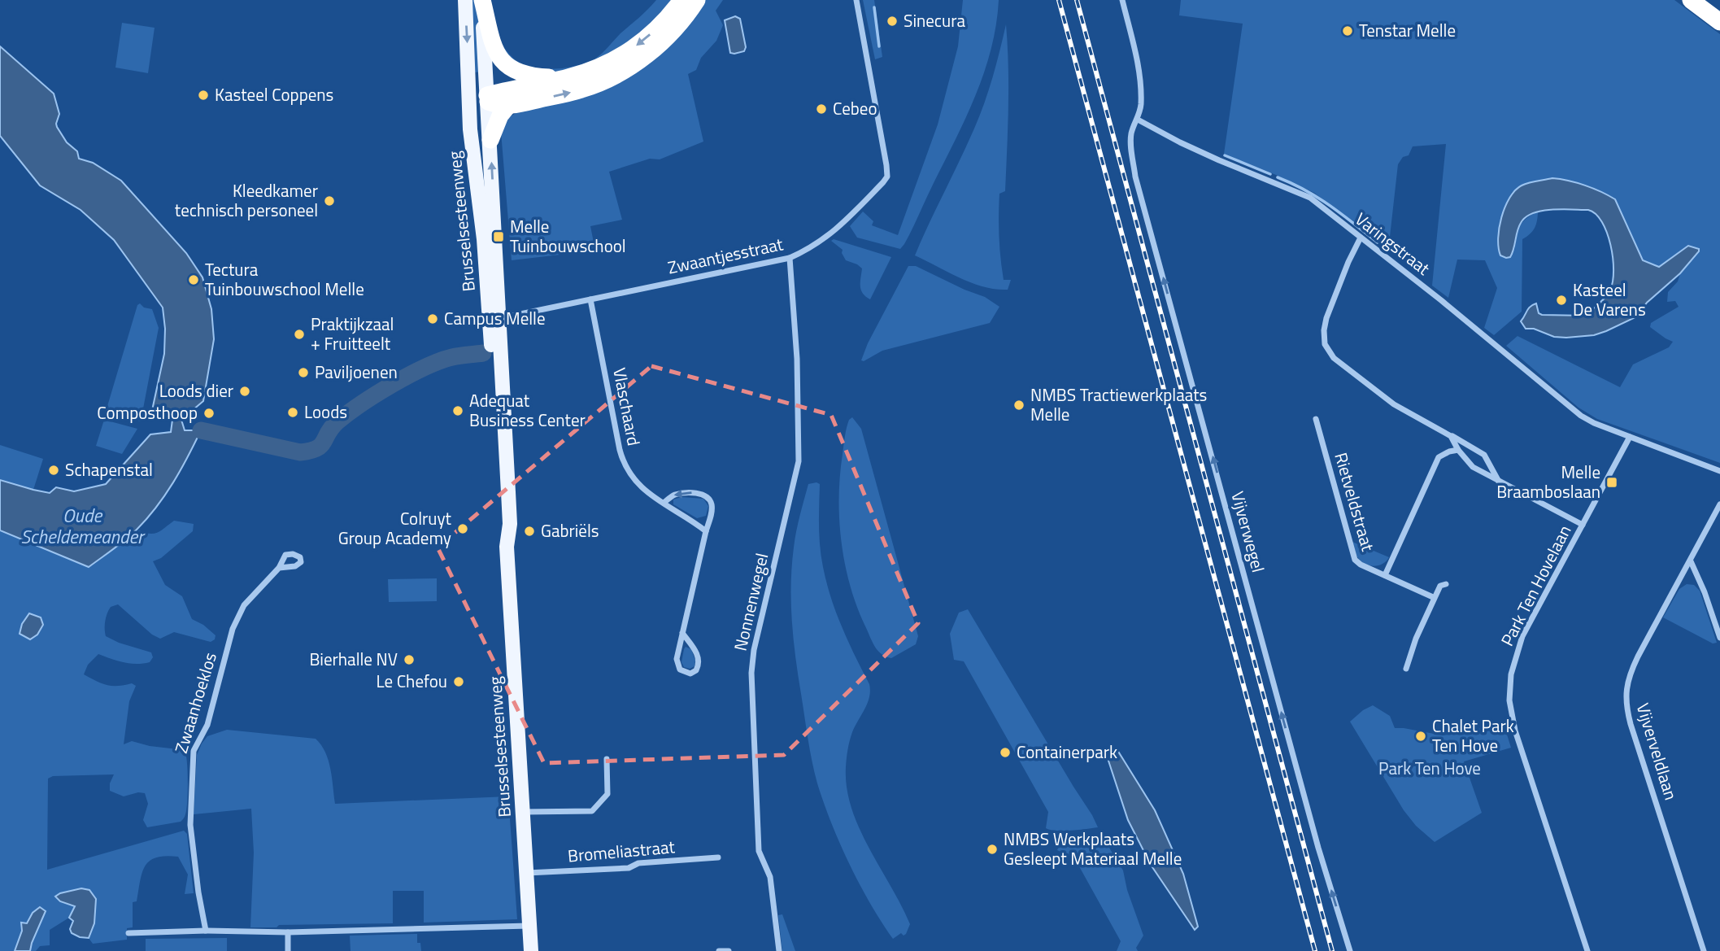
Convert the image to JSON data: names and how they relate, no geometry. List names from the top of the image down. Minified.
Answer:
{"streets":{"main road":["Brusselsesteenweg"],"street":["Varingstraat","Zwaantjesstraat","Vlaschaard","Rietveldstraat","Vijverwegel","Park Ten Hovelaan","Nonnenwegel","Zwaanhoeklos","Vijverveldlaan","Bromeliastraat"]},"crossings":[["Brusselsesteenweg","Zwaantjesstraat"],["Brusselsesteenweg","Bromeliastraat"],["Varingstraat","Vijverwegel"],["Varingstraat","Park Ten Hovelaan"],["Zwaantjesstraat","Vlaschaard"],["Zwaantjesstraat","Nonnenwegel"]],"one_way":["Vijverwegel"],"water":["Oude Scheldemeander"],"parks":["Park Ten Hove"],"places":{"other":["Sinecura","Tenstar Melle","Kasteel Coppens","Cebeo","Kleedkamer technisch personeel","Tectura Tuinbouwschool Melle","Kasteel De Varens","Campus Melle","Praktijkzaal + Fruitteelt","Paviljoenen","Loods dier","NMBS Tractiewerkplaats Melle","Adequat Business Center","Loods","Composthoop","Schapenstal","Colruyt Group Academy","Gabriëls","Bierhalle NV","Le Chefou","Chalet Park Ten Hove","Containerpark","NMBS Werkplaats Gesleept Materiaal Melle"],"transit":["Melle Tuinbouwschool","Melle Braamboslaan"]}}
